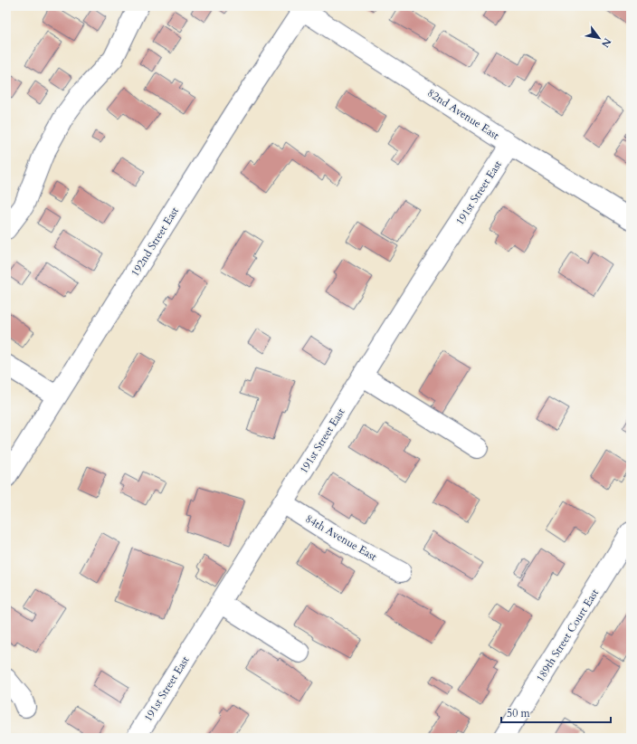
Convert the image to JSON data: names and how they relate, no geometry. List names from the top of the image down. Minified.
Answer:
{"streets":{"street":["82nd Avenue East","191st Street East","192nd Street East","84th Avenue East","189th Street Court East"]},"crossings":[["82nd Avenue East","191st Street East"],["82nd Avenue East","192nd Street East"],["191st Street East","84th Avenue East"]],"scale_bar":"50 m","north":"bottom right"}
